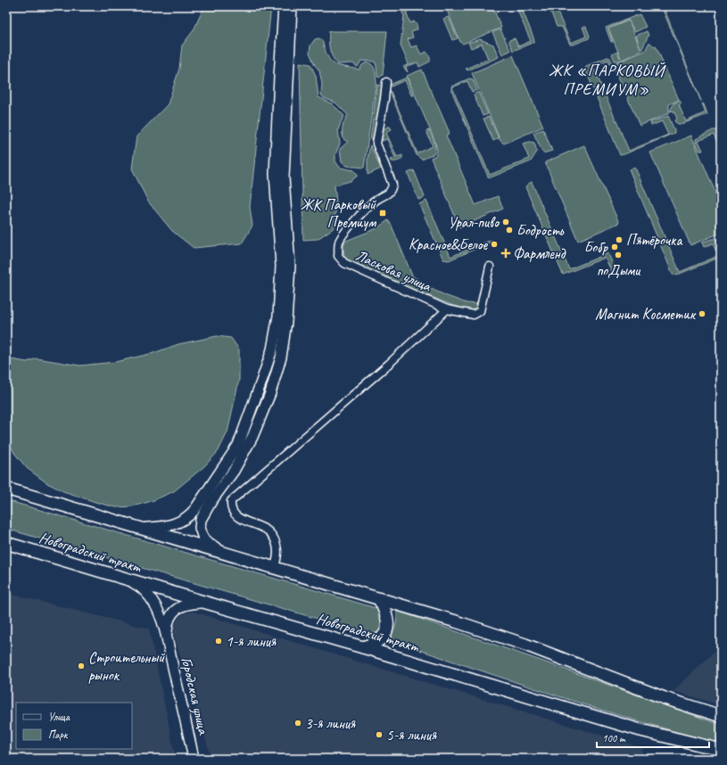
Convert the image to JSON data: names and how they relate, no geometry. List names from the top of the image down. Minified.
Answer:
{"streets":{"main road":["Новоградский тракт","Городская улица"],"street":["Ласковая улица"]},"districts":["ЖК «ПАРКОВЫЙ ПРЕМИУМ»"],"places":{"transit":["ЖК Парковый Премиум"],"other":["Урал-пиво","Бодрость","Пятёрочка","Красное&Белое","Бобр","поДыми","Магнит Косметик","1-я линия","Строительный рынок","3-я линия","5-я линия"],"health":["Фармленд"]},"legend":["Улица","Парк"],"scale_bar":"100 m"}
